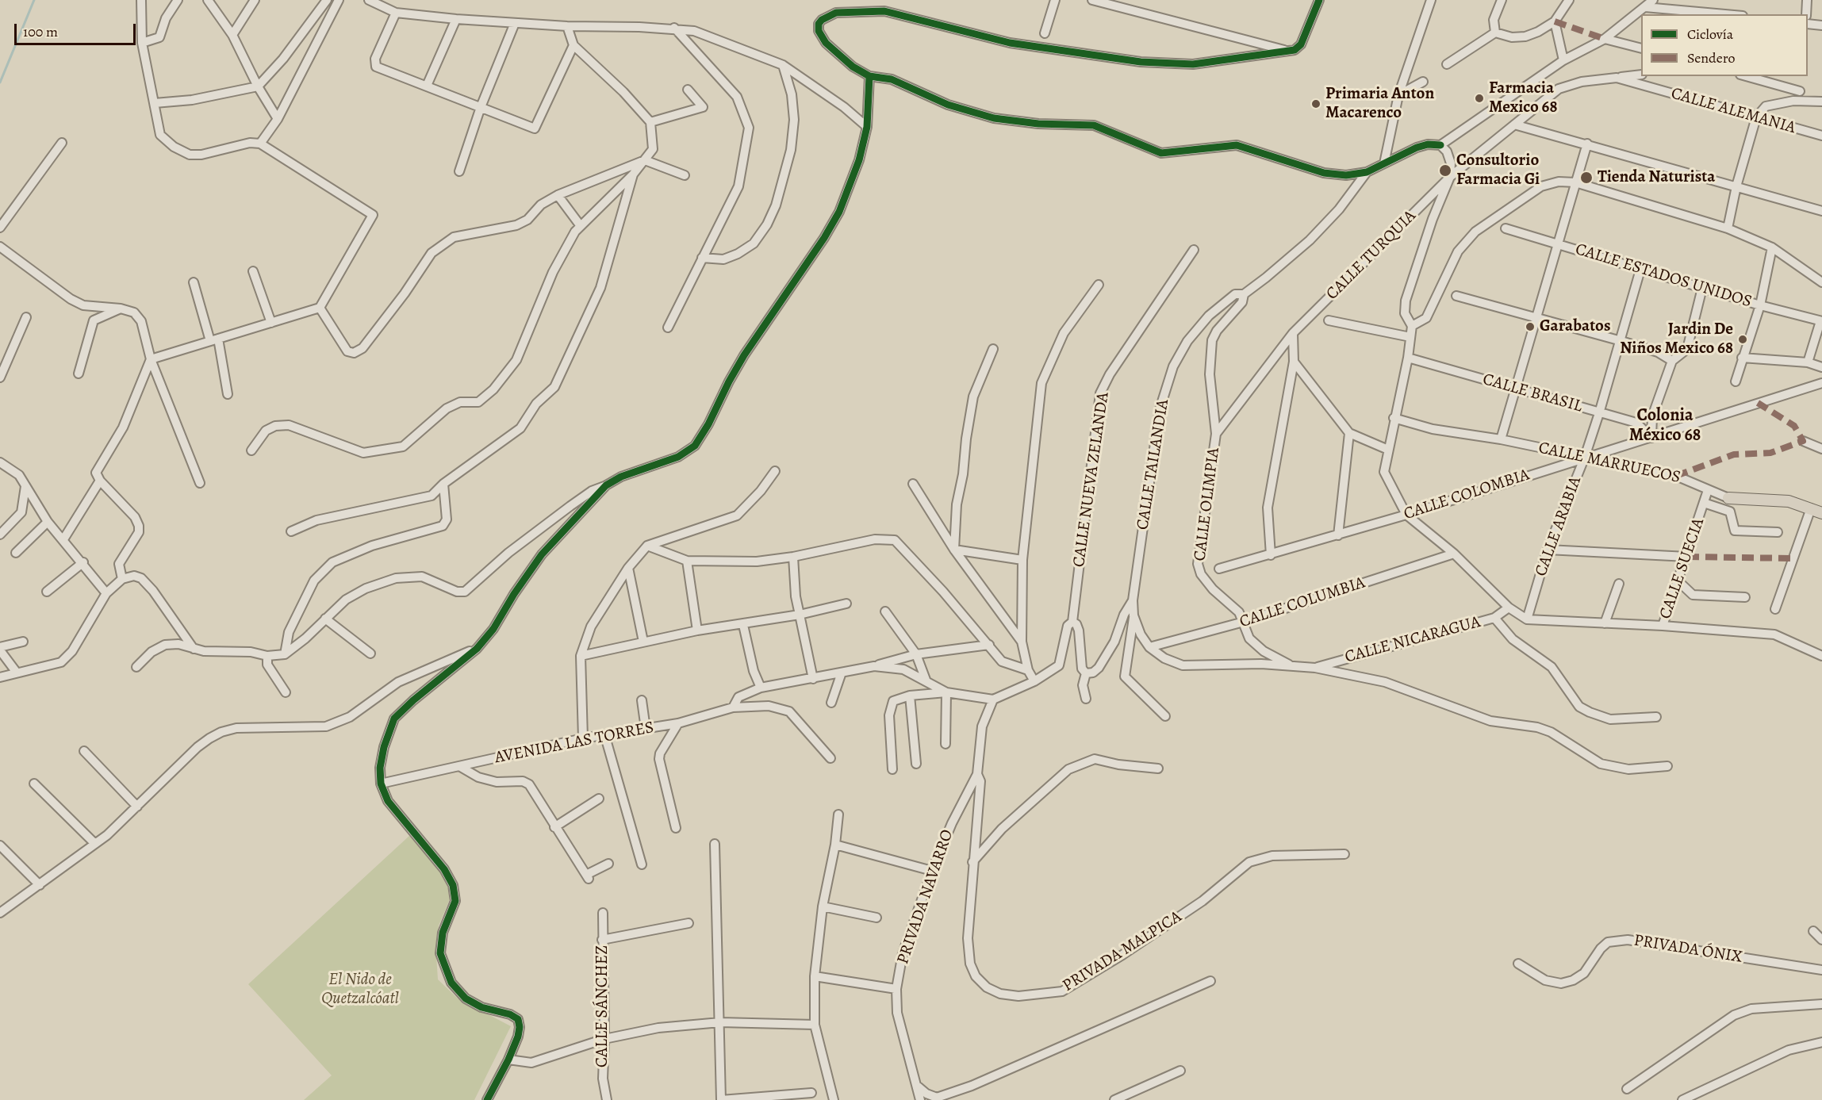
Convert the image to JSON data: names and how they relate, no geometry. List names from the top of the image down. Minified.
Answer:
{"streets":{"main road":["CALLE MARRUECOS"],"street":["CALLE ALEMANIA","CALLE TURQUIA","CALLE ESTADOS UNIDOS","CALLE BRASIL","CALLE TAILANDIA","CALLE NUEVA ZELANDA","CALLE COLOMBIA","CALLE OLIMPIA","CALLE ARABIA","CALLE SUECIA","CALLE COLUMBIA","CALLE NICARAGUA","AVENIDA LAS TORRES","PRIVADA NAVARRO","PRIVADA ÓNIX","PRIVADA MALPICA","CALLE SÁNCHEZ"]},"crossings":[["CALLE ALEMANIA","CALLE TURQUIA"],["CALLE TURQUIA","CALLE OLIMPIA"],["CALLE ESTADOS UNIDOS","CALLE ARABIA"],["CALLE BRASIL","CALLE COLOMBIA"],["CALLE BRASIL","CALLE ARABIA"],["CALLE MARRUECOS","CALLE COLOMBIA"],["CALLE MARRUECOS","CALLE ARABIA"],["CALLE MARRUECOS","CALLE SUECIA"],["CALLE COLOMBIA","CALLE ARABIA"],["CALLE OLIMPIA","CALLE COLUMBIA"],["PRIVADA NAVARRO","PRIVADA MALPICA"]],"districts":["Colonia México 68"],"parks":["El Nido de Quetzalcóatl"],"places":["Farmacia Mexico 68","Primaria Anton Macarenco","Consultorio Farmacia Gi","Tienda Naturista","Garabatos","Jardin De Niños Mexico 68"],"legend":["Ciclovía","Sendero"],"scale_bar":"100 m"}
